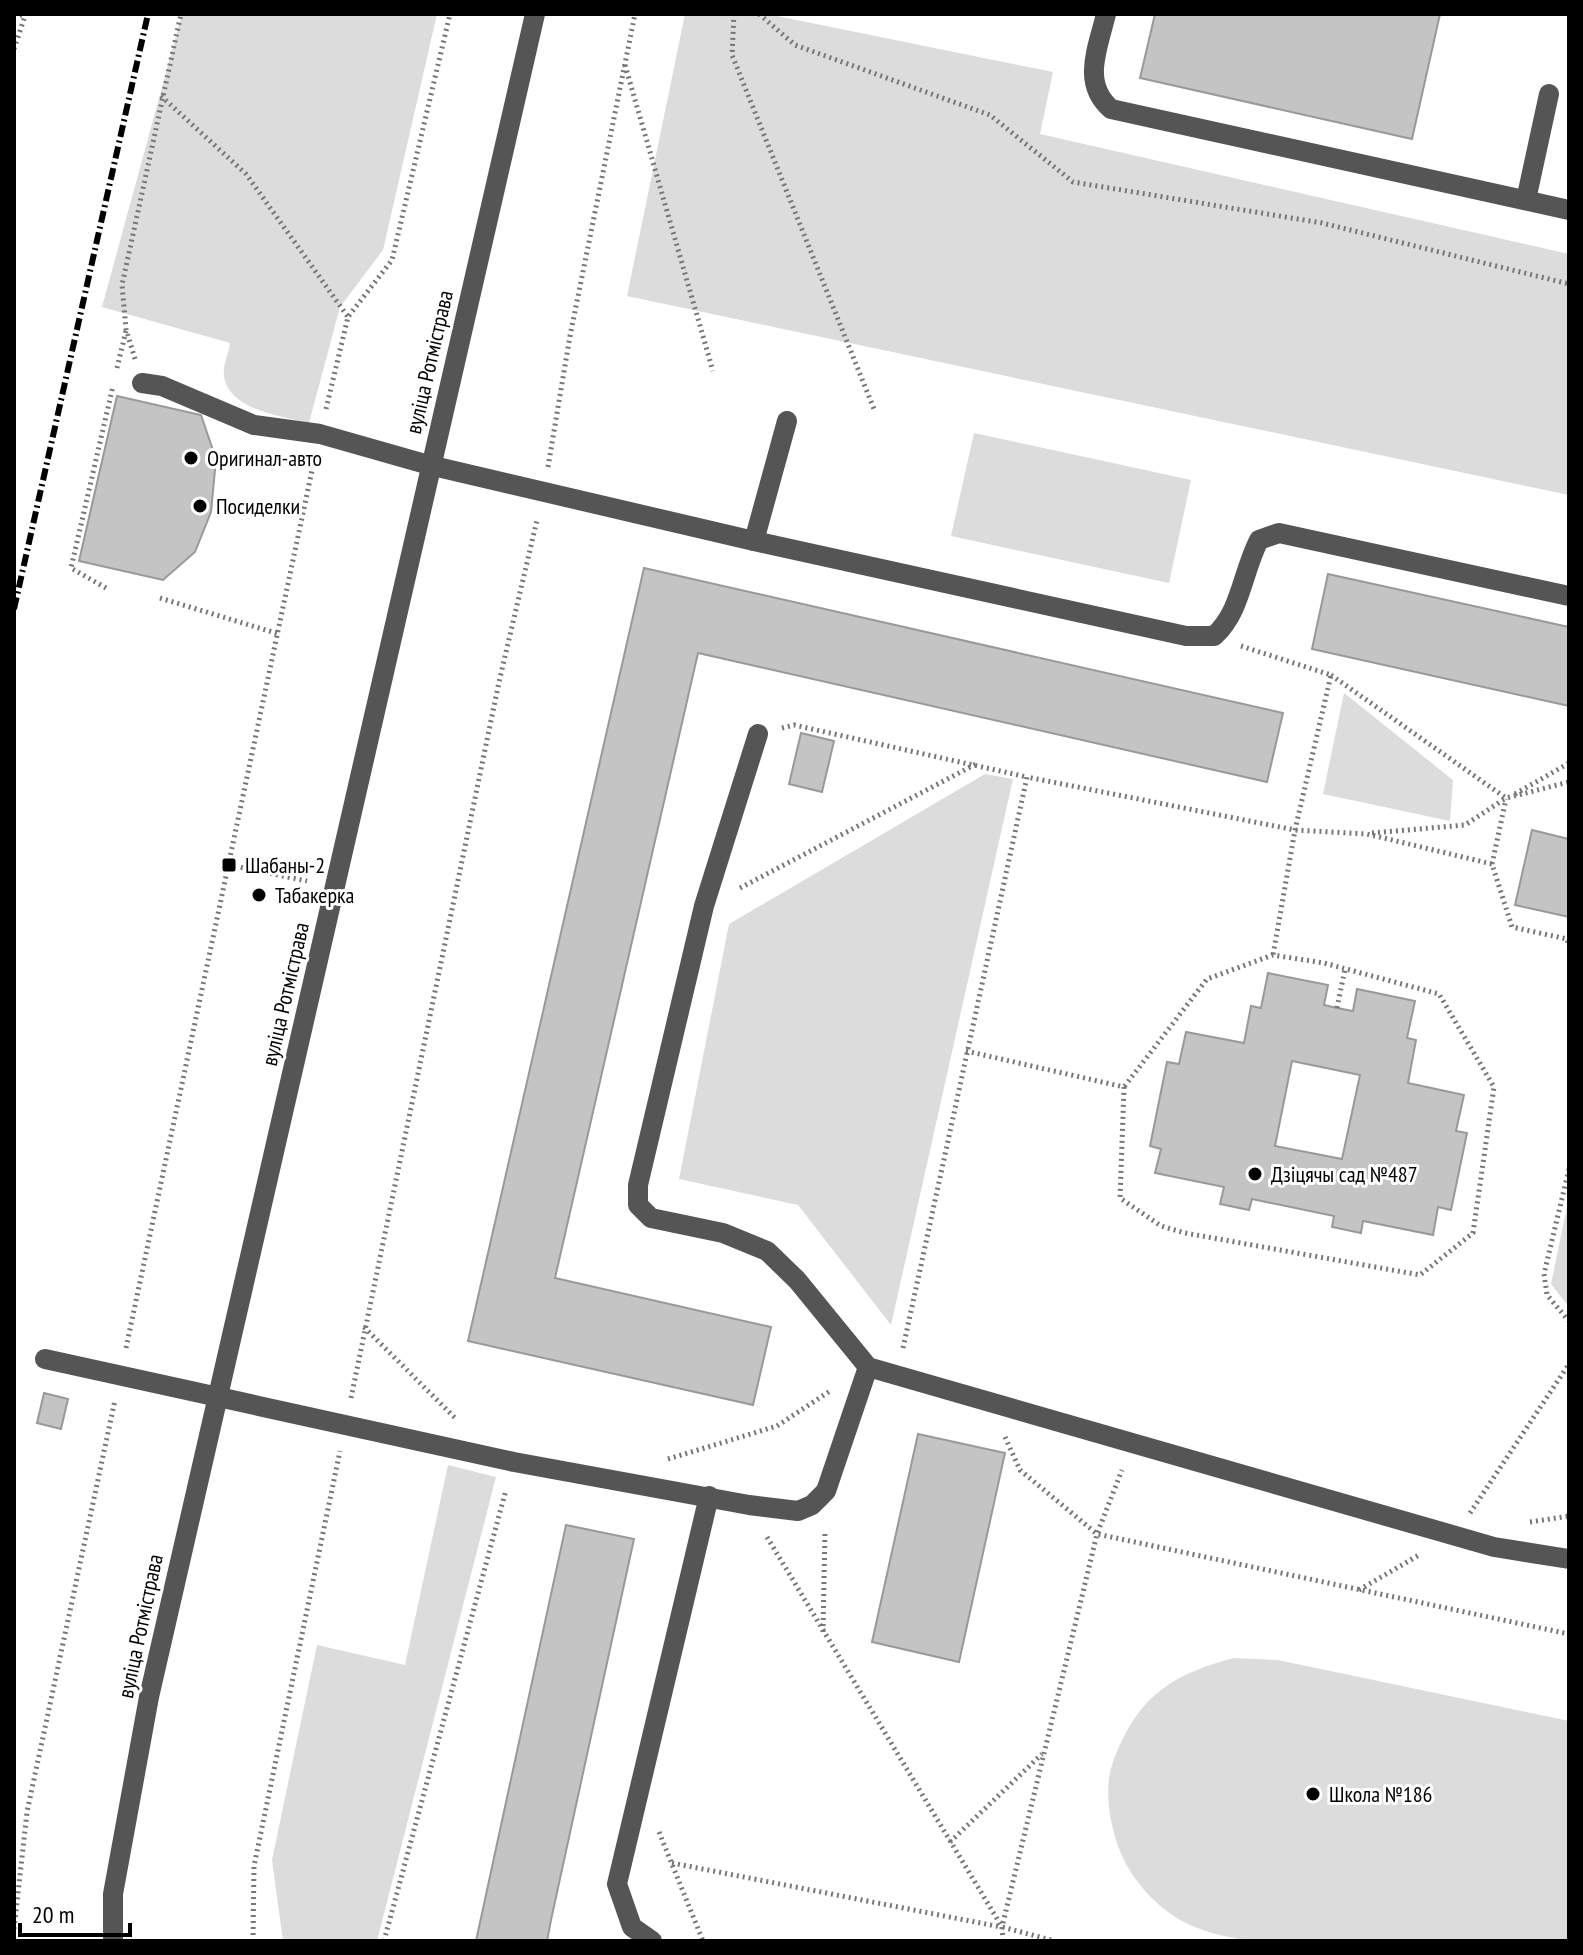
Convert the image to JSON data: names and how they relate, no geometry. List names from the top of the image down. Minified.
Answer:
{"streets":{"street":["вуліца Ротмістрава"]},"places":{"other":["Оригинал-авто","Посиделки","Табакерка","Дзіцячы сад №487","Школа №186"],"transit":["Шабаны-2"]},"scale_bar":"20 m"}
